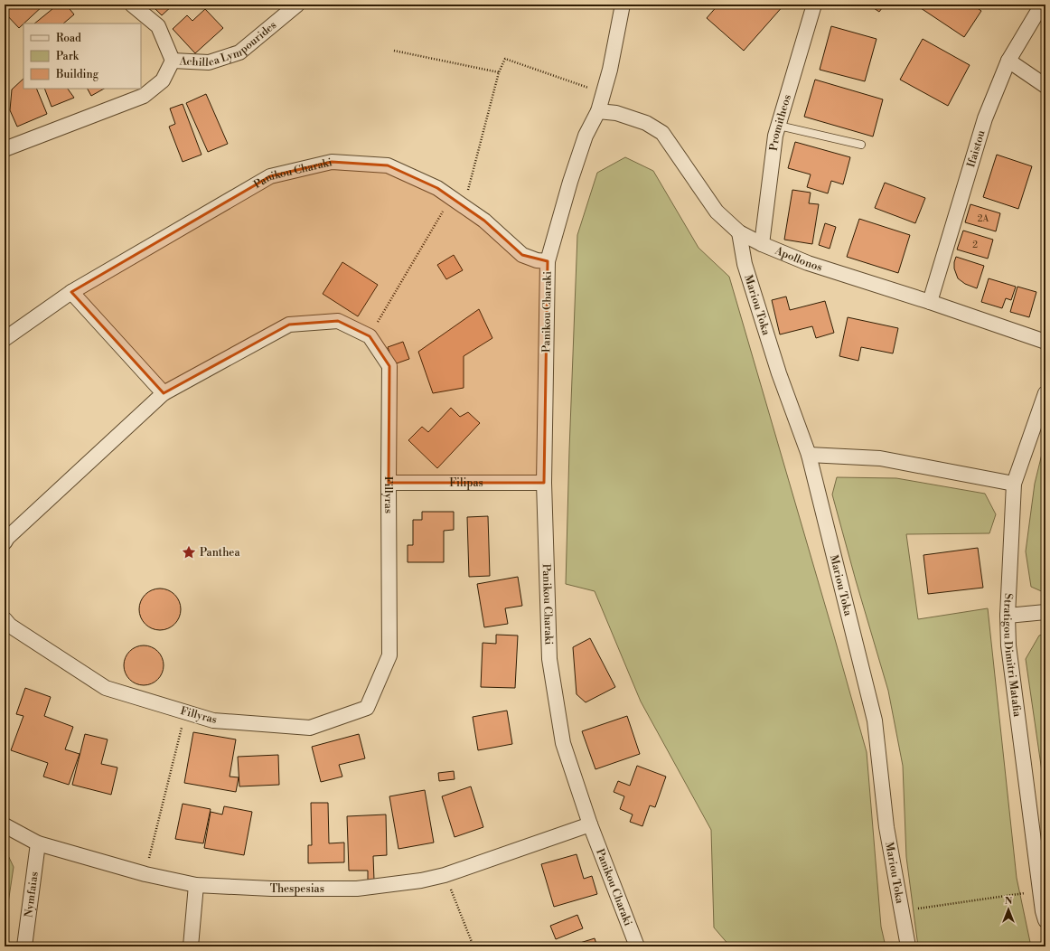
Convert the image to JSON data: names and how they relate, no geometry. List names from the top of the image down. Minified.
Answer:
{"streets":{"street":["Achillea Lympourides","Promitheos","Ifaistou","Panikou Charaki","Apollonos","Mariou Toka","Filipas","Fillyras","Stratigou Dimitri Matafia","Thespesias","Nymfaias"]},"crossings":[["Promitheos","Apollonos"],["Ifaistou","Apollonos"],["Panikou Charaki","Filipas"],["Panikou Charaki","Thespesias"],["Apollonos","Mariou Toka"],["Filipas","Fillyras"],["Thespesias","Nymfaias"]],"places":{"place":["Panthea"]},"house_numbers":["2A","2"],"legend":["Road","Park","Building"],"north":"top"}
